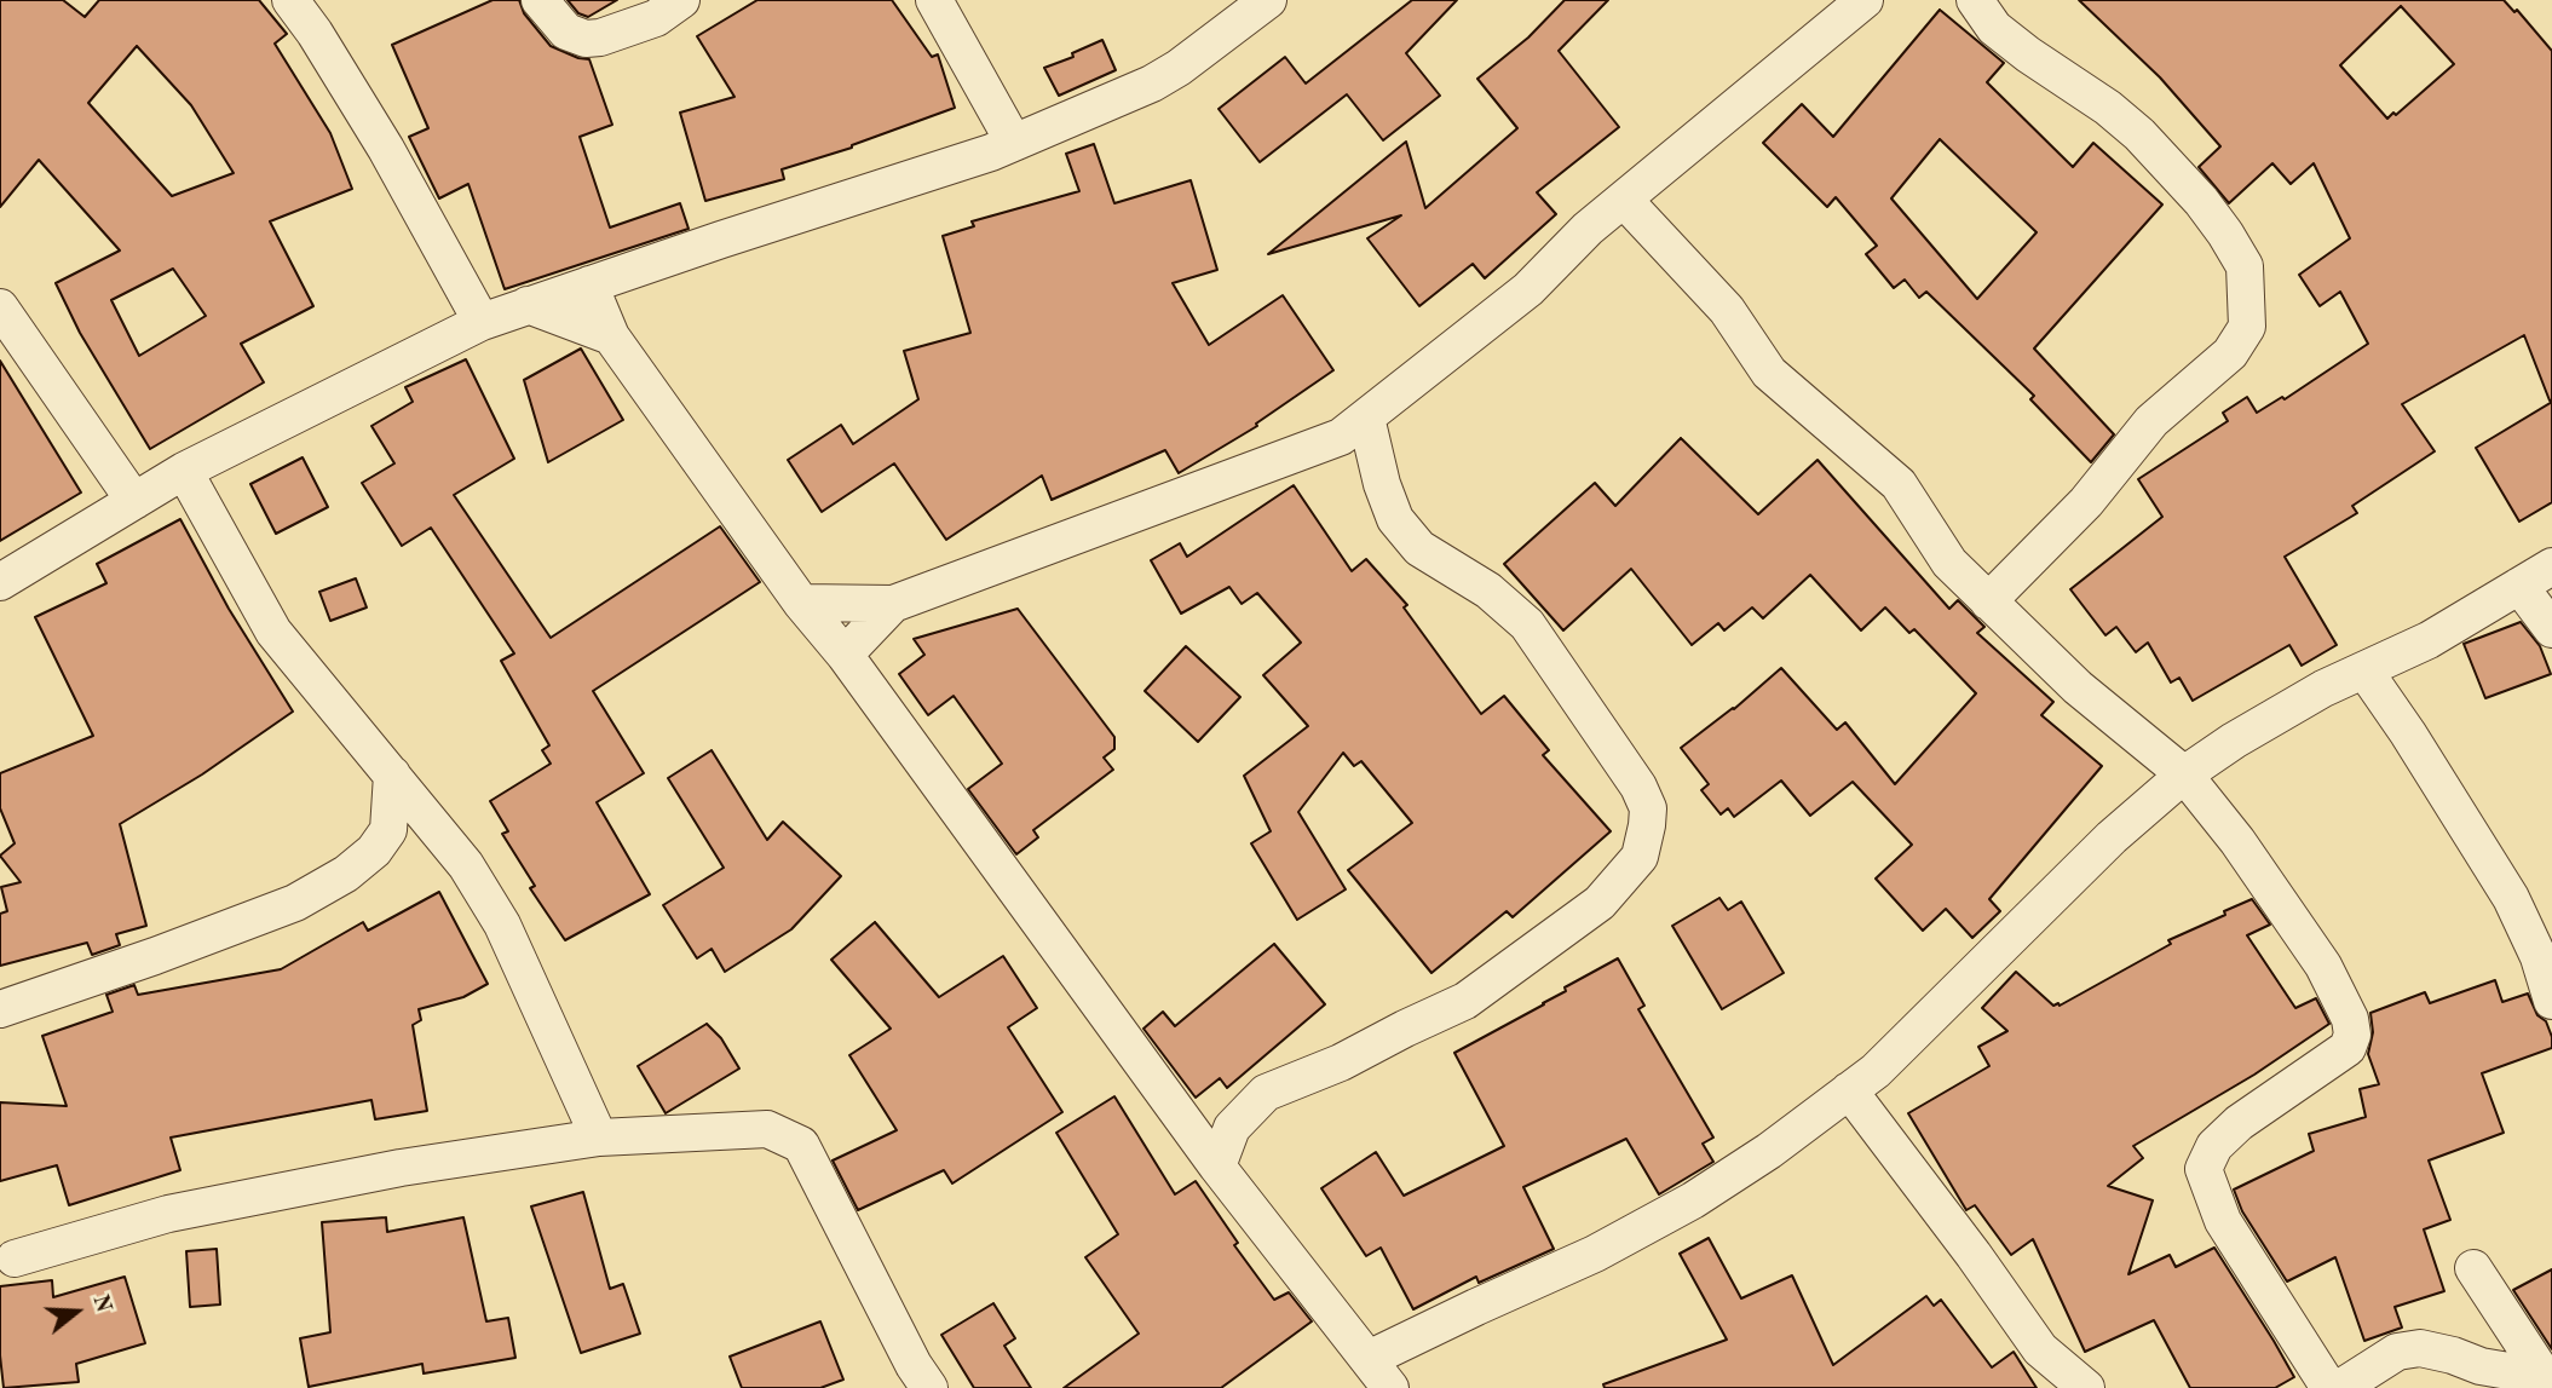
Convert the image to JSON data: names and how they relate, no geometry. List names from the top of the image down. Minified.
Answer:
{"north":"right"}
